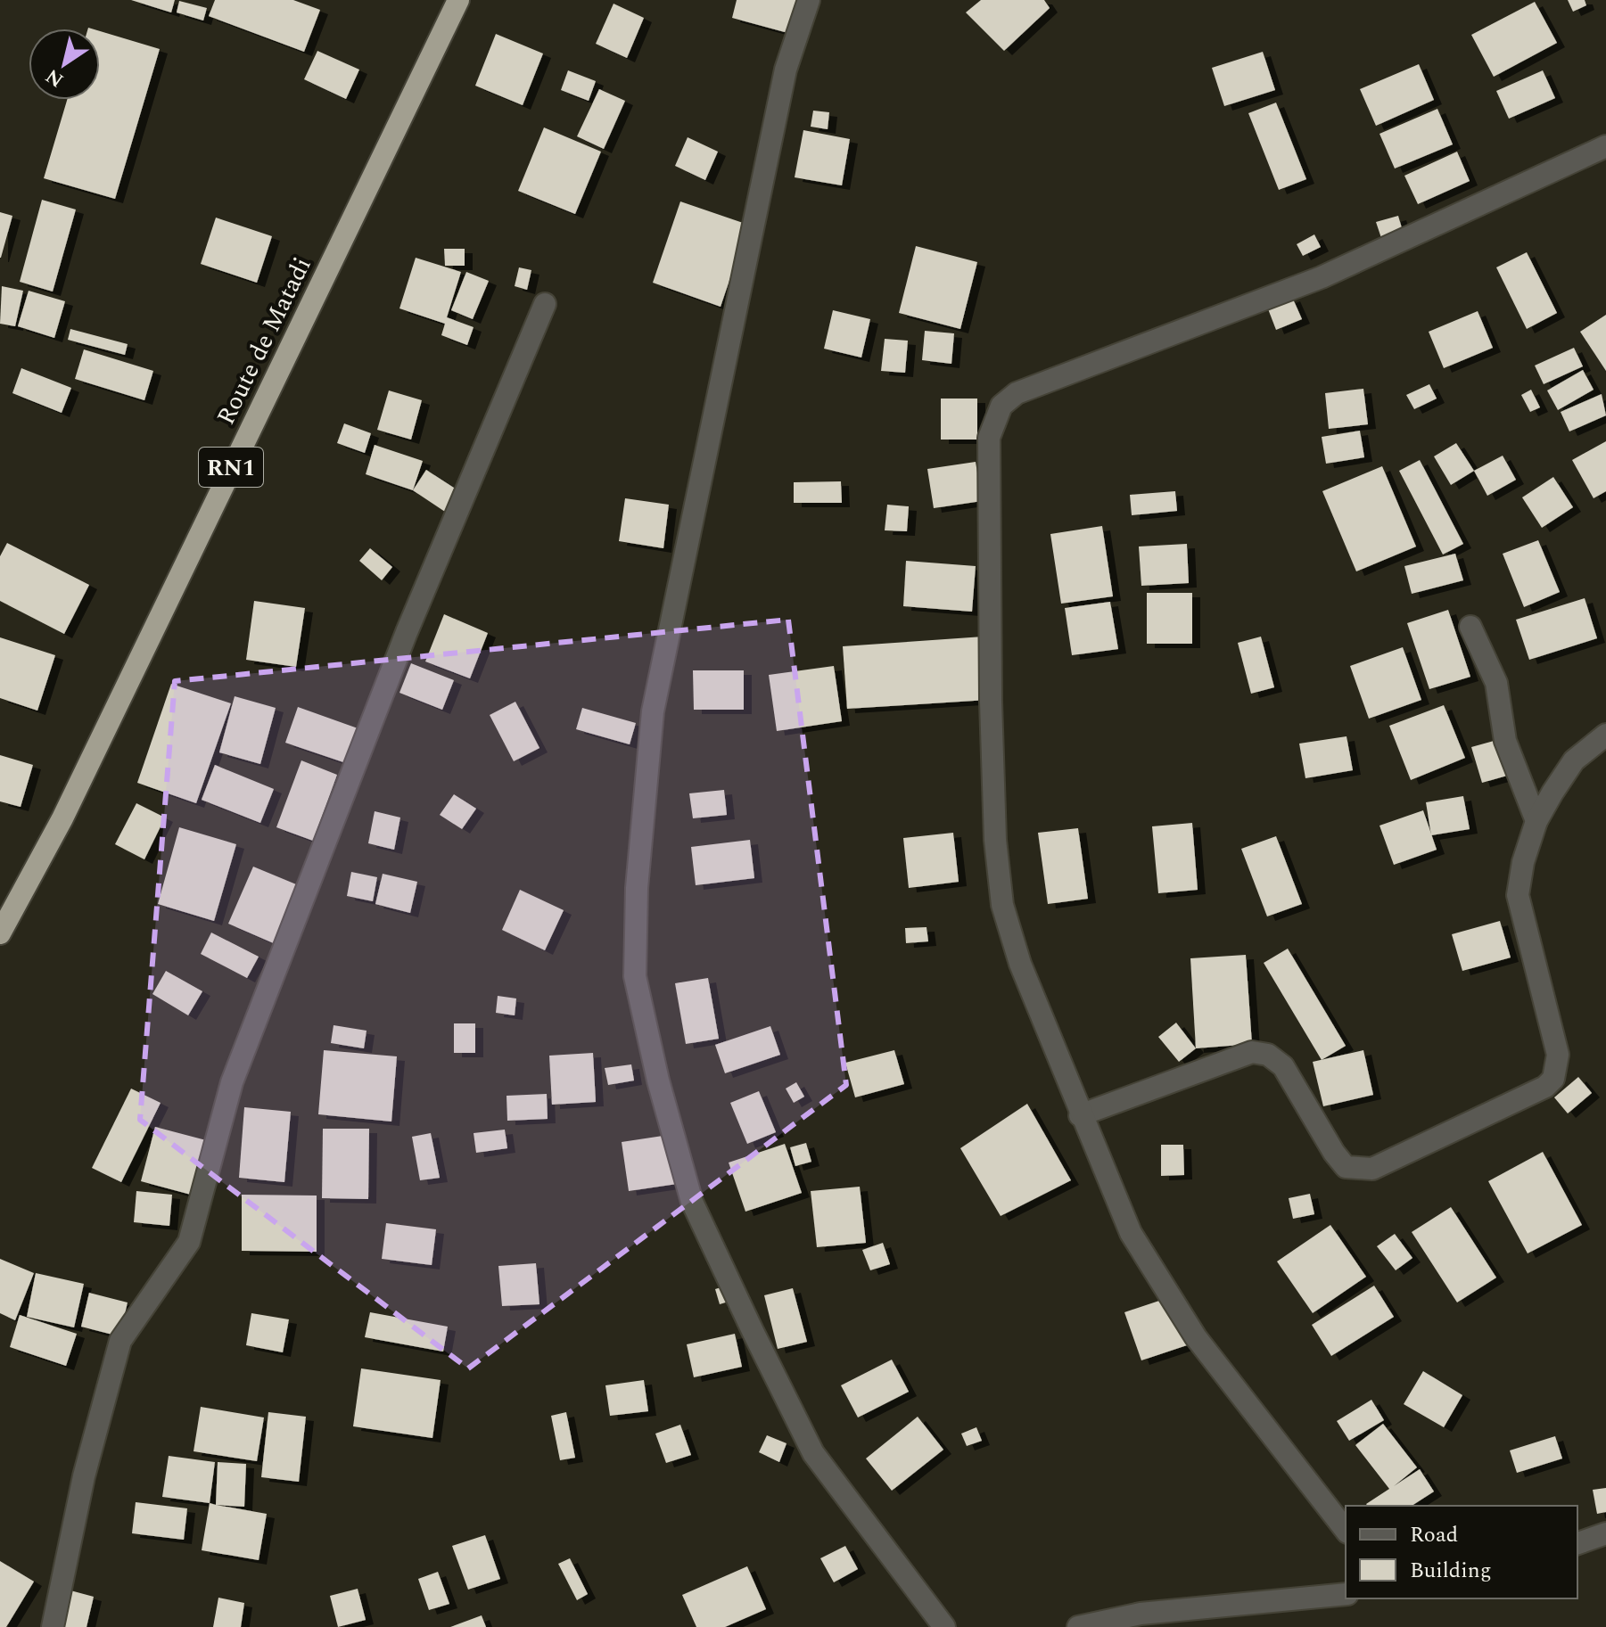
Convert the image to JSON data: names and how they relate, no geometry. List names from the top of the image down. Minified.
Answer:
{"streets":{"highway":["Route de Matadi","RN1"]},"legend":["Road","Building"],"north":"bottom left"}
